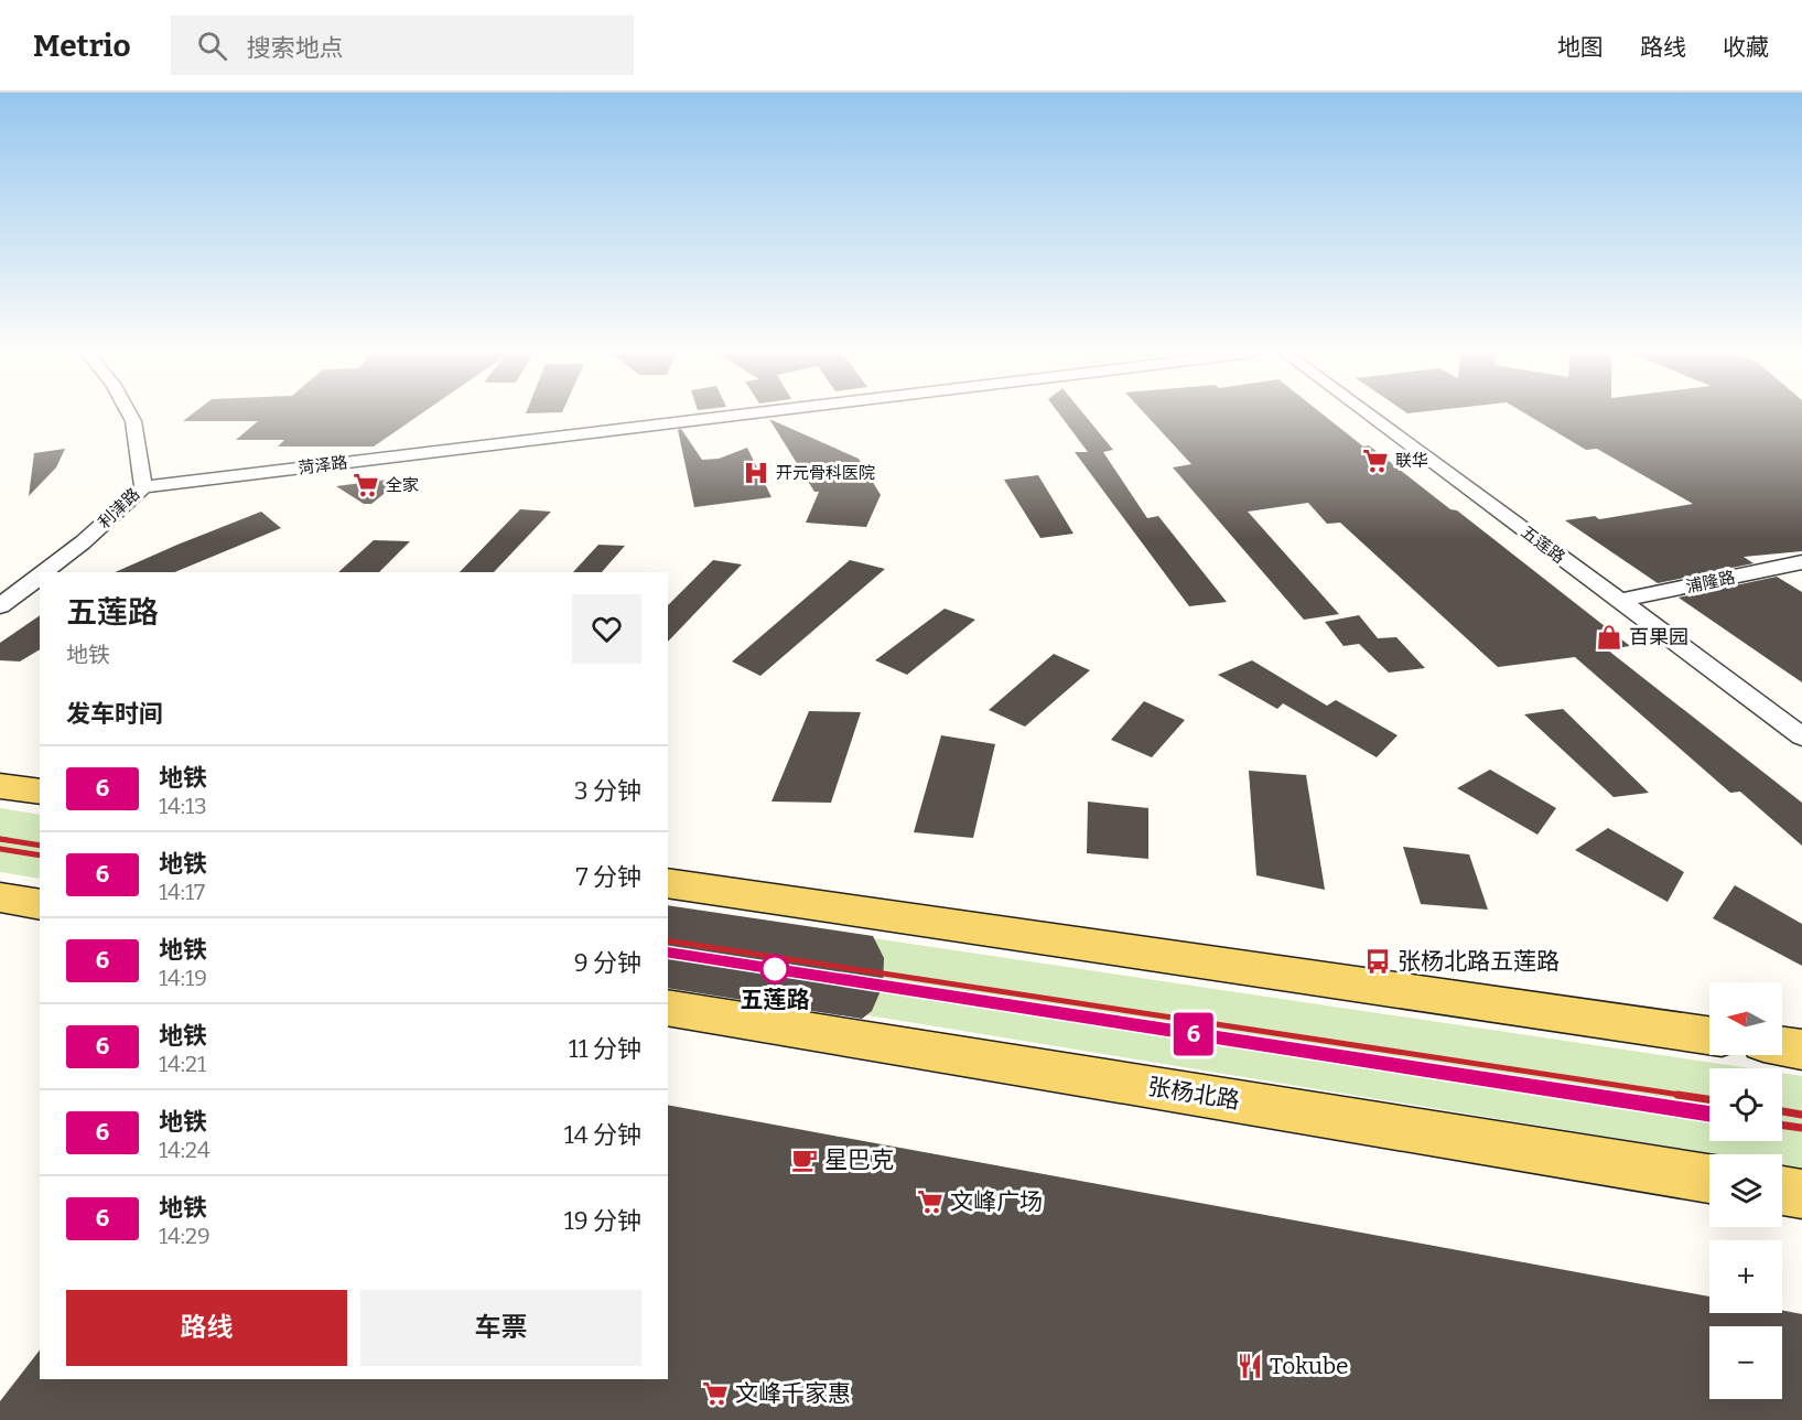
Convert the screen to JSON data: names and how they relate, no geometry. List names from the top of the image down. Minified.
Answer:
{"streets":{"main road":["张杨北路"],"street":["菏泽路","利津路","五莲路","浦隆路"]},"crossings":[["菏泽路","利津路"],["五莲路","浦隆路"]],"places":{"supermarket":["联华","全家","文峰广场","文峰千家惠"],"hospital":["开元骨科医院"],"shop":["百果园"],"bus stop":["张杨北路五莲路"],"other":["五莲路"],"cafe":["星巴克"],"restaurant":["Tokube"]},"lines":["metro line 6"],"north":"left","page":{"header":"Metrio","search":"搜索地点","nav":["地图","路线","收藏"],"on_map":"6","heading":[["五莲路","地铁"],"发车时间"],"list":[{"mark":"6","name":"地铁","note":"14:13","value":"3 分钟"},{"mark":"6","name":"地铁","note":"14:17","value":"7 分钟"},{"mark":"6","name":"地铁","note":"14:19","value":"9 分钟"},{"mark":"6","name":"地铁","note":"14:21","value":"11 分钟"},{"mark":"6","name":"地铁","note":"14:24","value":"14 分钟"},{"mark":"6","name":"地铁","note":"14:29","value":"19 分钟"}],"map_buttons":["+","−"],"buttons":["路线","车票"]}}
